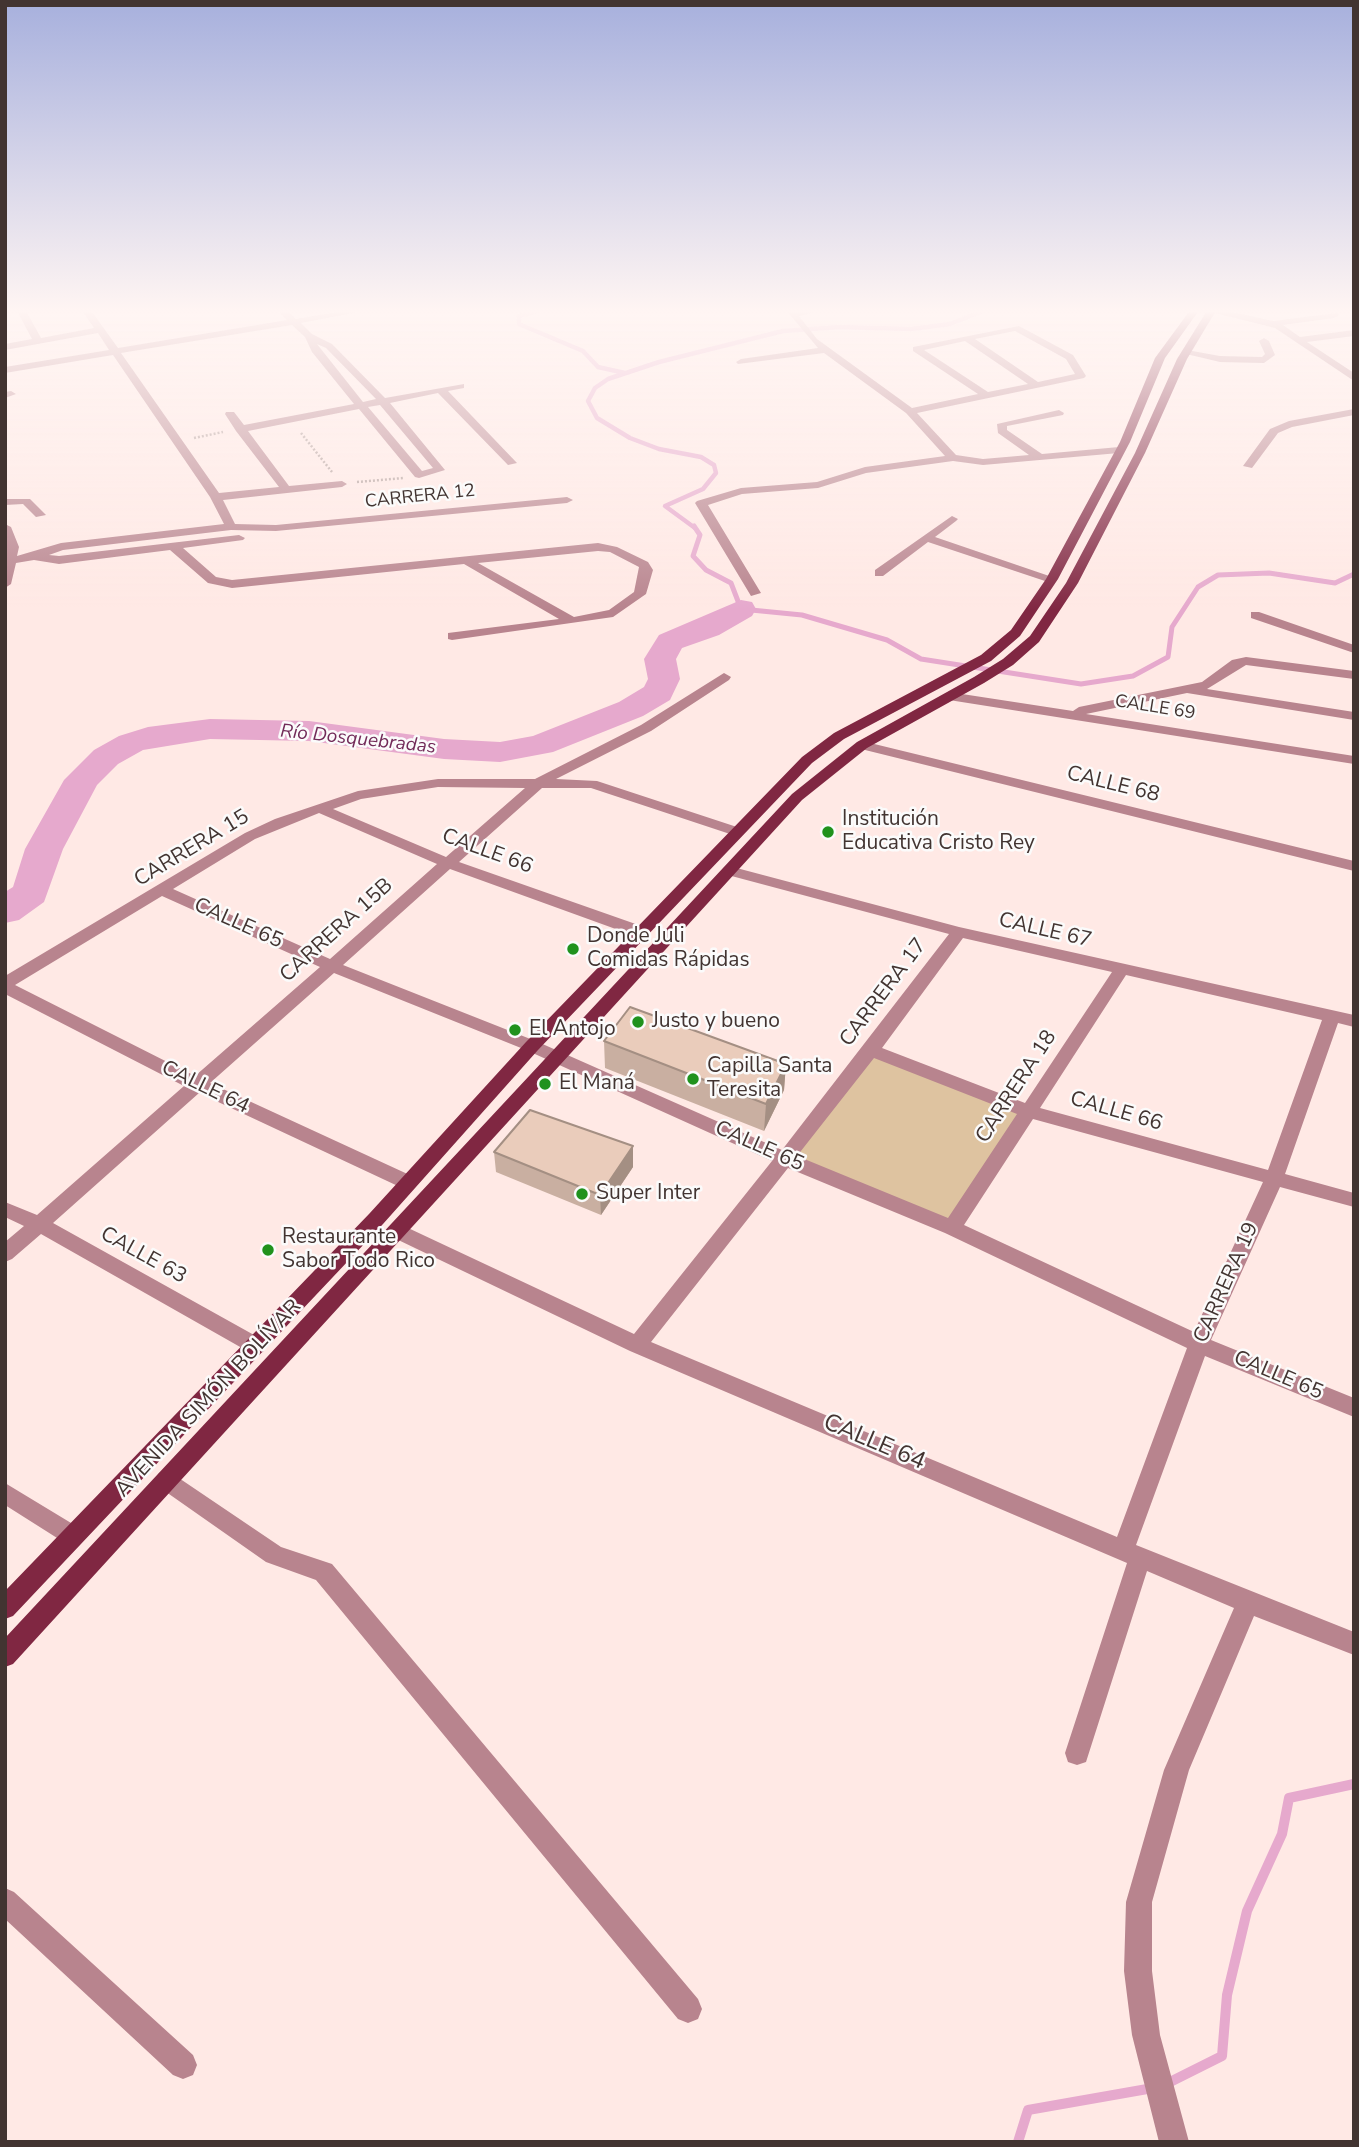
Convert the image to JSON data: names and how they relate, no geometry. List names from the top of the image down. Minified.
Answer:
{"streets":{"main road":["AVENIDA SIMÓN BOLÍVAR"],"street":["CARRERA 12","CALLE 69","CALLE 68","CARRERA 15","CALLE 66","CALLE 65","CARRERA 15B","CALLE 67","CARRERA 17","CARRERA 18","CALLE 64","CALLE 63","CARRERA 19"]},"crossings":[["CALLE 69","AVENIDA SIMÓN BOLÍVAR"],["CALLE 68","AVENIDA SIMÓN BOLÍVAR"],["CARRERA 15","CALLE 66"],["CARRERA 15","CALLE 65"],["CARRERA 15","CARRERA 15B"],["CARRERA 15","CALLE 64"],["CALLE 66","CARRERA 15B"],["CALLE 66","CARRERA 17"],["CALLE 66","CARRERA 18"],["CALLE 66","CARRERA 19"],["CALLE 66","AVENIDA SIMÓN BOLÍVAR"],["CALLE 65","CARRERA 15B"],["CALLE 65","CARRERA 17"],["CALLE 65","CARRERA 18"],["CALLE 65","CARRERA 19"],["CALLE 65","AVENIDA SIMÓN BOLÍVAR"],["CARRERA 15B","CALLE 64"],["CARRERA 15B","CALLE 63"],["CALLE 67","CARRERA 17"],["CALLE 67","CARRERA 18"],["CALLE 67","CARRERA 19"],["CALLE 67","AVENIDA SIMÓN BOLÍVAR"],["CARRERA 17","CALLE 64"],["CALLE 64","CARRERA 19"],["CALLE 64","AVENIDA SIMÓN BOLÍVAR"],["CALLE 63","AVENIDA SIMÓN BOLÍVAR"]],"water":["Río Dosquebradas"],"places":["Institución Educativa Cristo Rey","Donde Juli Comidas Rápidas","Justo y bueno","El Antojo","Capilla Santa Teresita","El Maná","Super Inter","Restaurante Sabor Todo Rico"]}
